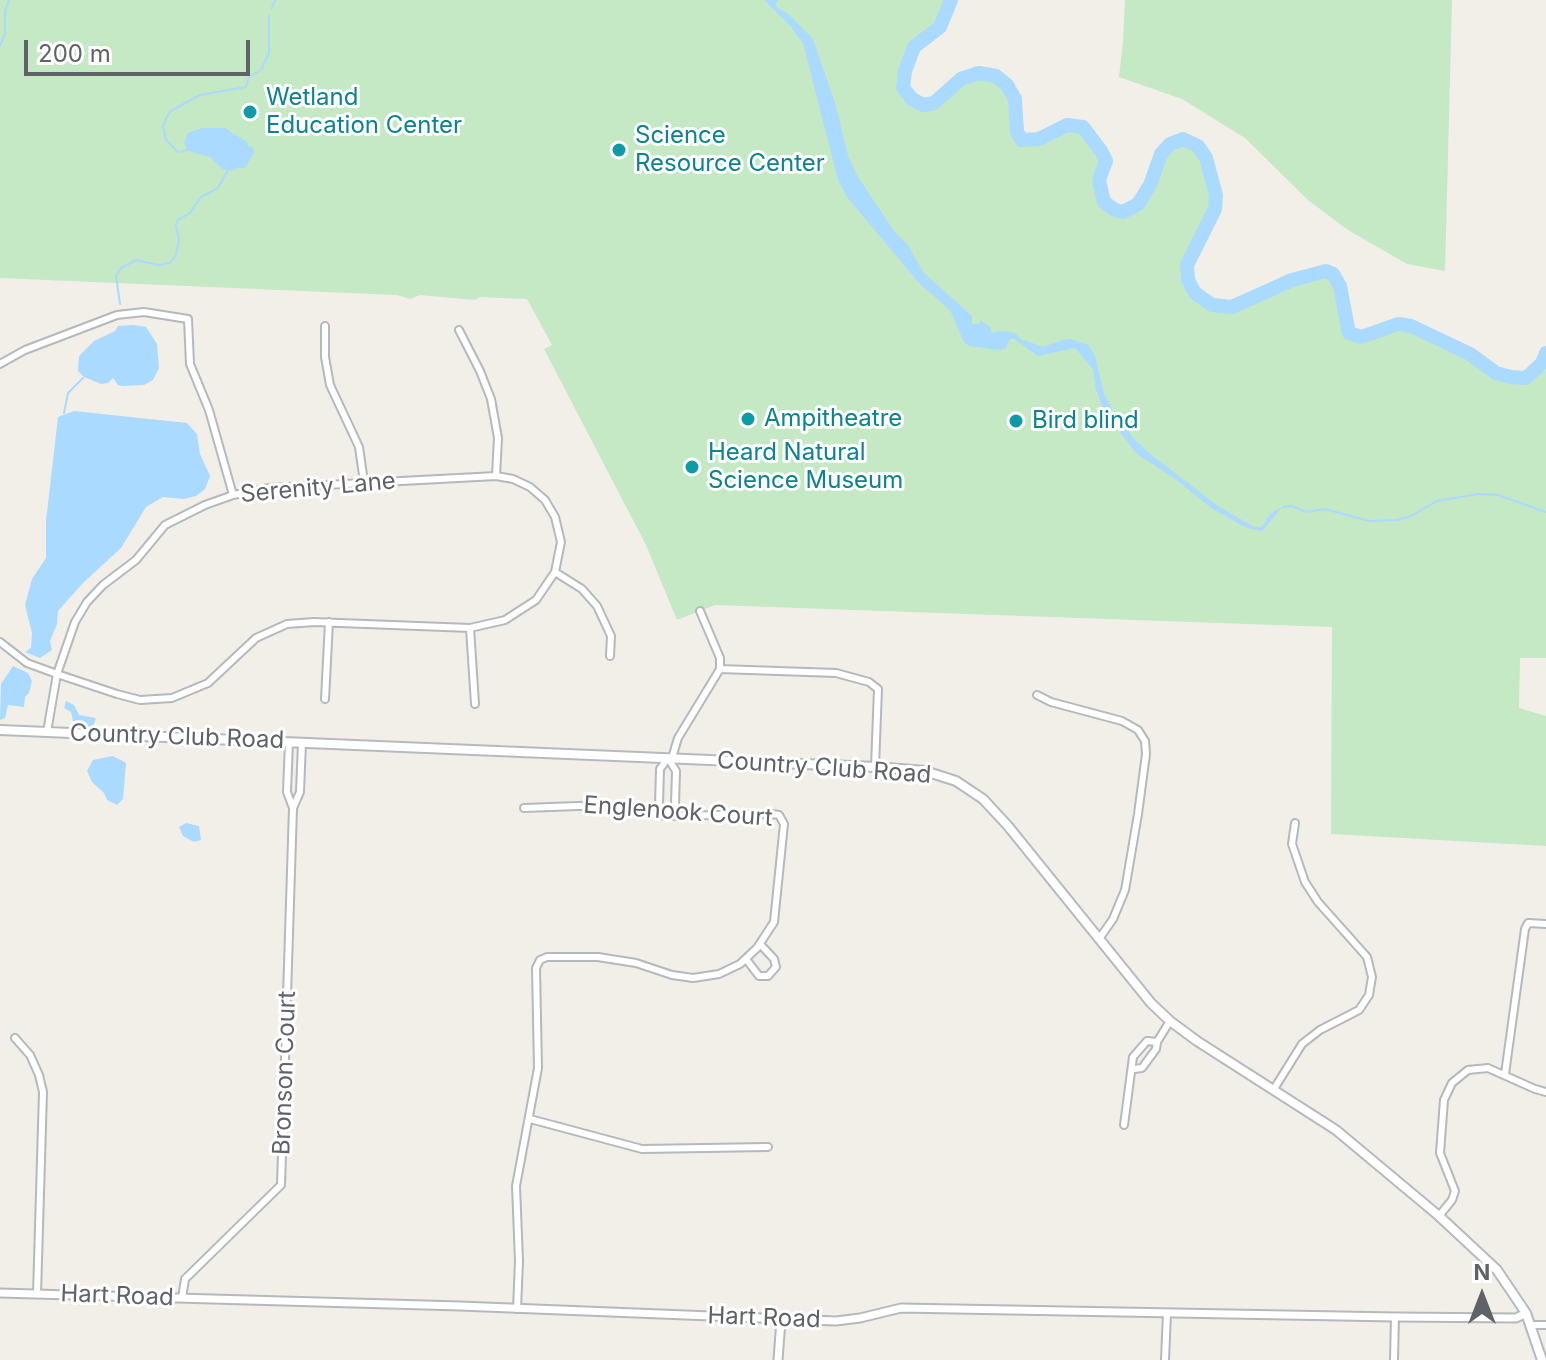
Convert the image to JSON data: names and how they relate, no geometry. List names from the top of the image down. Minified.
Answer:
{"streets":{"main road":["Country Club Road"],"street":["Serenity Lane","Englenook Court","Bronson Court","Hart Road"]},"crossings":[["Serenity Lane","Country Club Road"],["Country Club Road","Bronson Court"],["Country Club Road","Hart Road"],["Bronson Court","Hart Road"]],"places":["Wetland Education Center","Science Resource Center","Ampitheatre","Bird blind","Heard Natural Science Museum"],"scale_bar":"200 m","north":"top"}
